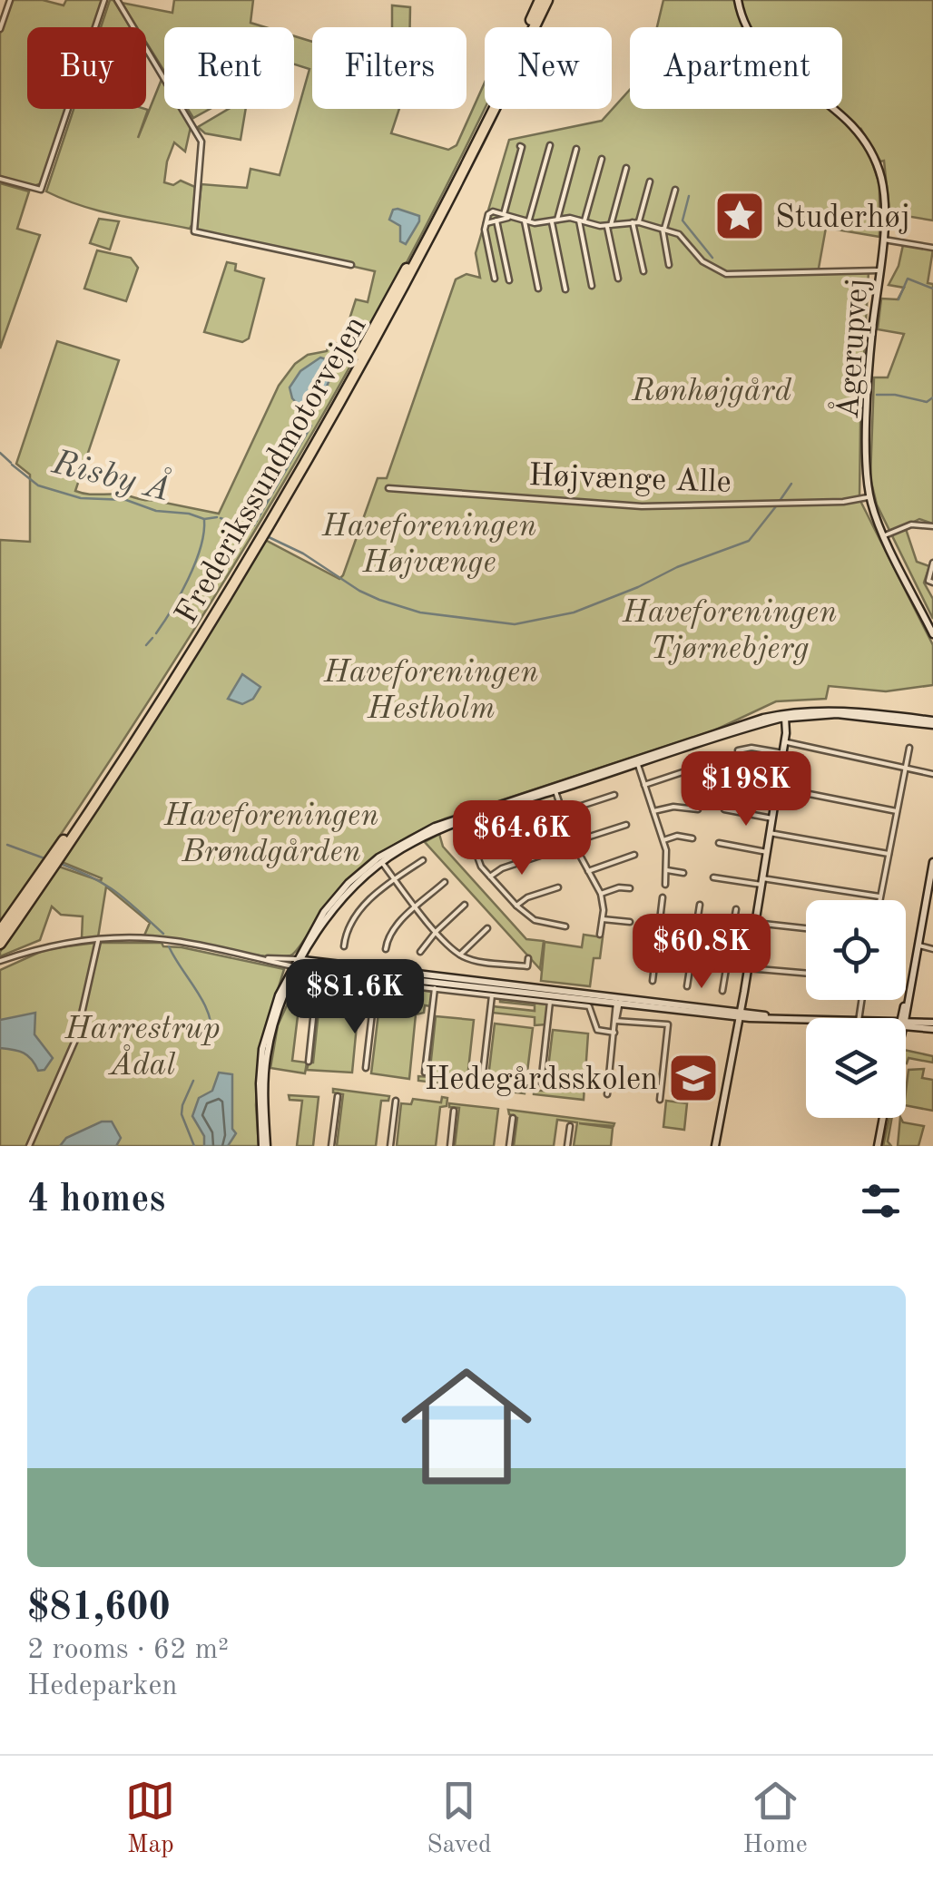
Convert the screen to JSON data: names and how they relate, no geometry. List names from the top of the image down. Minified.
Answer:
{"streets":{"highway":["Frederikssundmotorvejen"],"street":["Ågerupvej","Højvænge Alle"]},"crossings":[["Ågerupvej","Højvænge Alle"]],"water":["Risby Å"],"parks":["Rønhøjgård","Haveforeningen Højvænge","Haveforeningen Tjørnebjerg","Haveforeningen Hestholm","Haveforeningen Brøndgården","Harrestrup Ådal"],"places":{"place":["Studerhøj"],"school or university":["Hedegårdsskolen"]},"page":{"chip":["Buy","Rent","Filters","New","Apartment"],"price":["$198K","$64.6K","$60.8K","$81.6K"],"heading":"4 homes","list":[{"name":"$81,600","note":"2 rooms · 62 m² · Hedeparken"}],"tabs":["Map","Saved","Home"]}}
